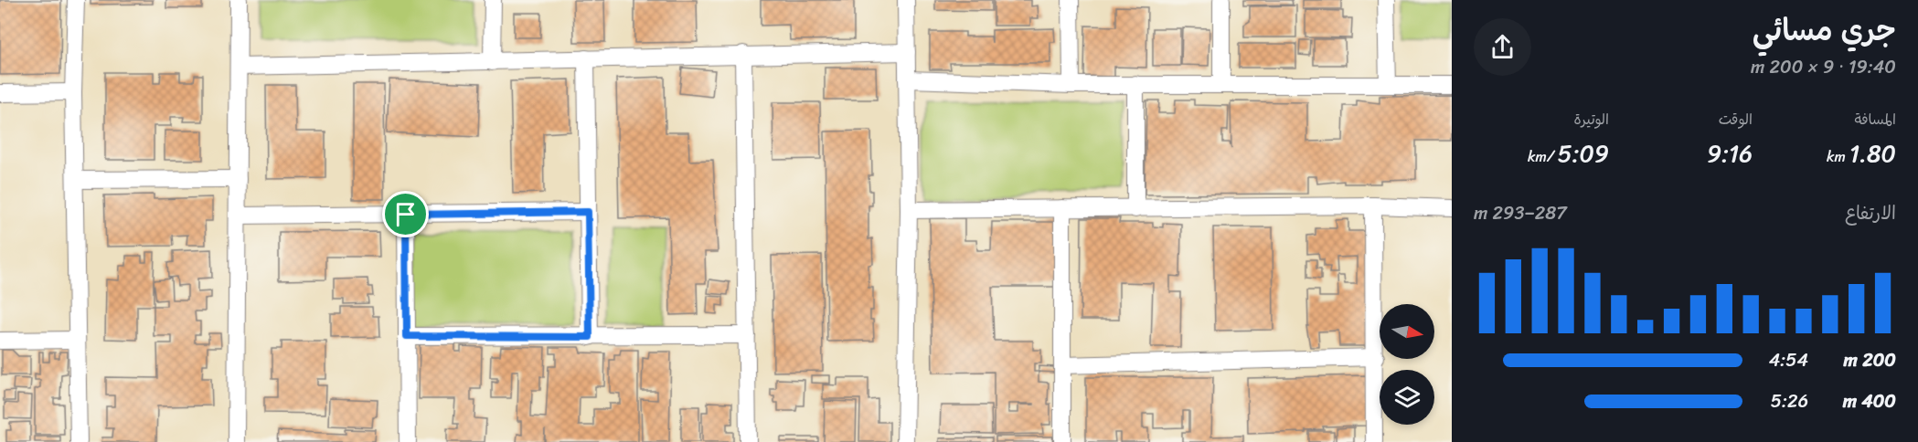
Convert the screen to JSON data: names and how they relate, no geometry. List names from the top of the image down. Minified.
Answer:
{"north":"right","page":{"heading":["جري مسائي","19:40 · 9 × 200 m"],"stats":[["المسافة","1.80 km"],["الوقت","9:16"],["الوتيرة","5:09 /km"]],"chart":["الارتفاع","287–293 m"],"list":[{"name":"200 m","note":"4:54"},{"name":"400 m","note":"5:26"}]}}
